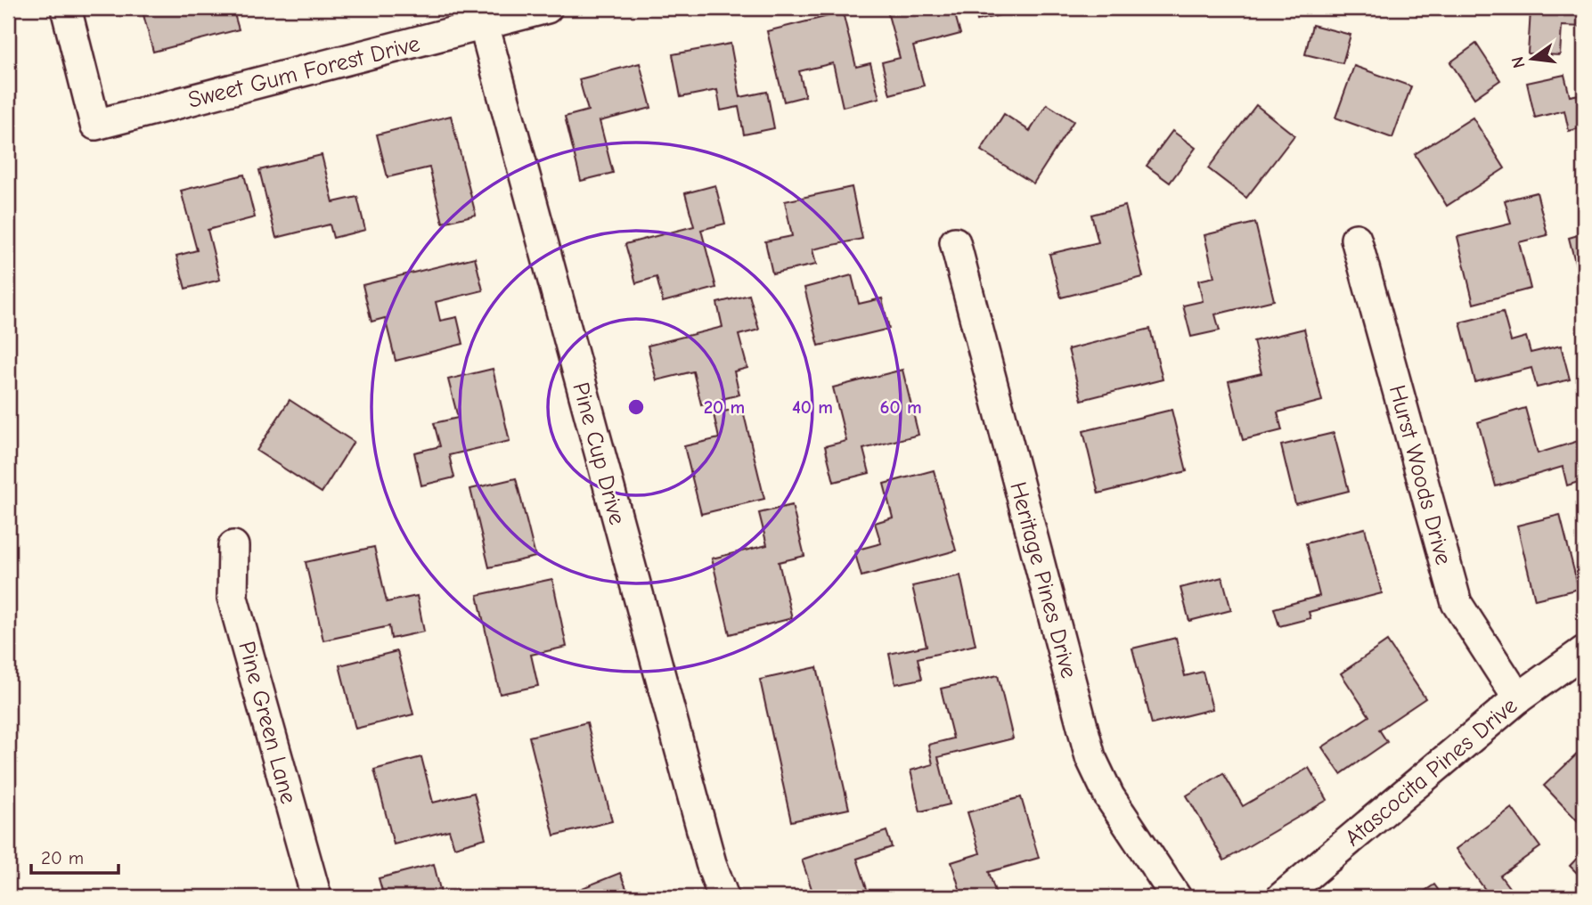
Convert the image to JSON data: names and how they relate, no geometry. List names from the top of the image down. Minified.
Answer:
{"streets":{"street":["Sweet Gum Forest Drive","Pine Cup Drive","Hurst Woods Drive","Heritage Pines Drive","Pine Green Lane","Atascocita Pines Drive"]},"crossings":[["Sweet Gum Forest Drive","Pine Cup Drive"],["Hurst Woods Drive","Atascocita Pines Drive"]],"scale_bar":"20 m","north":"left","rings":["20 m","40 m","60 m"]}
